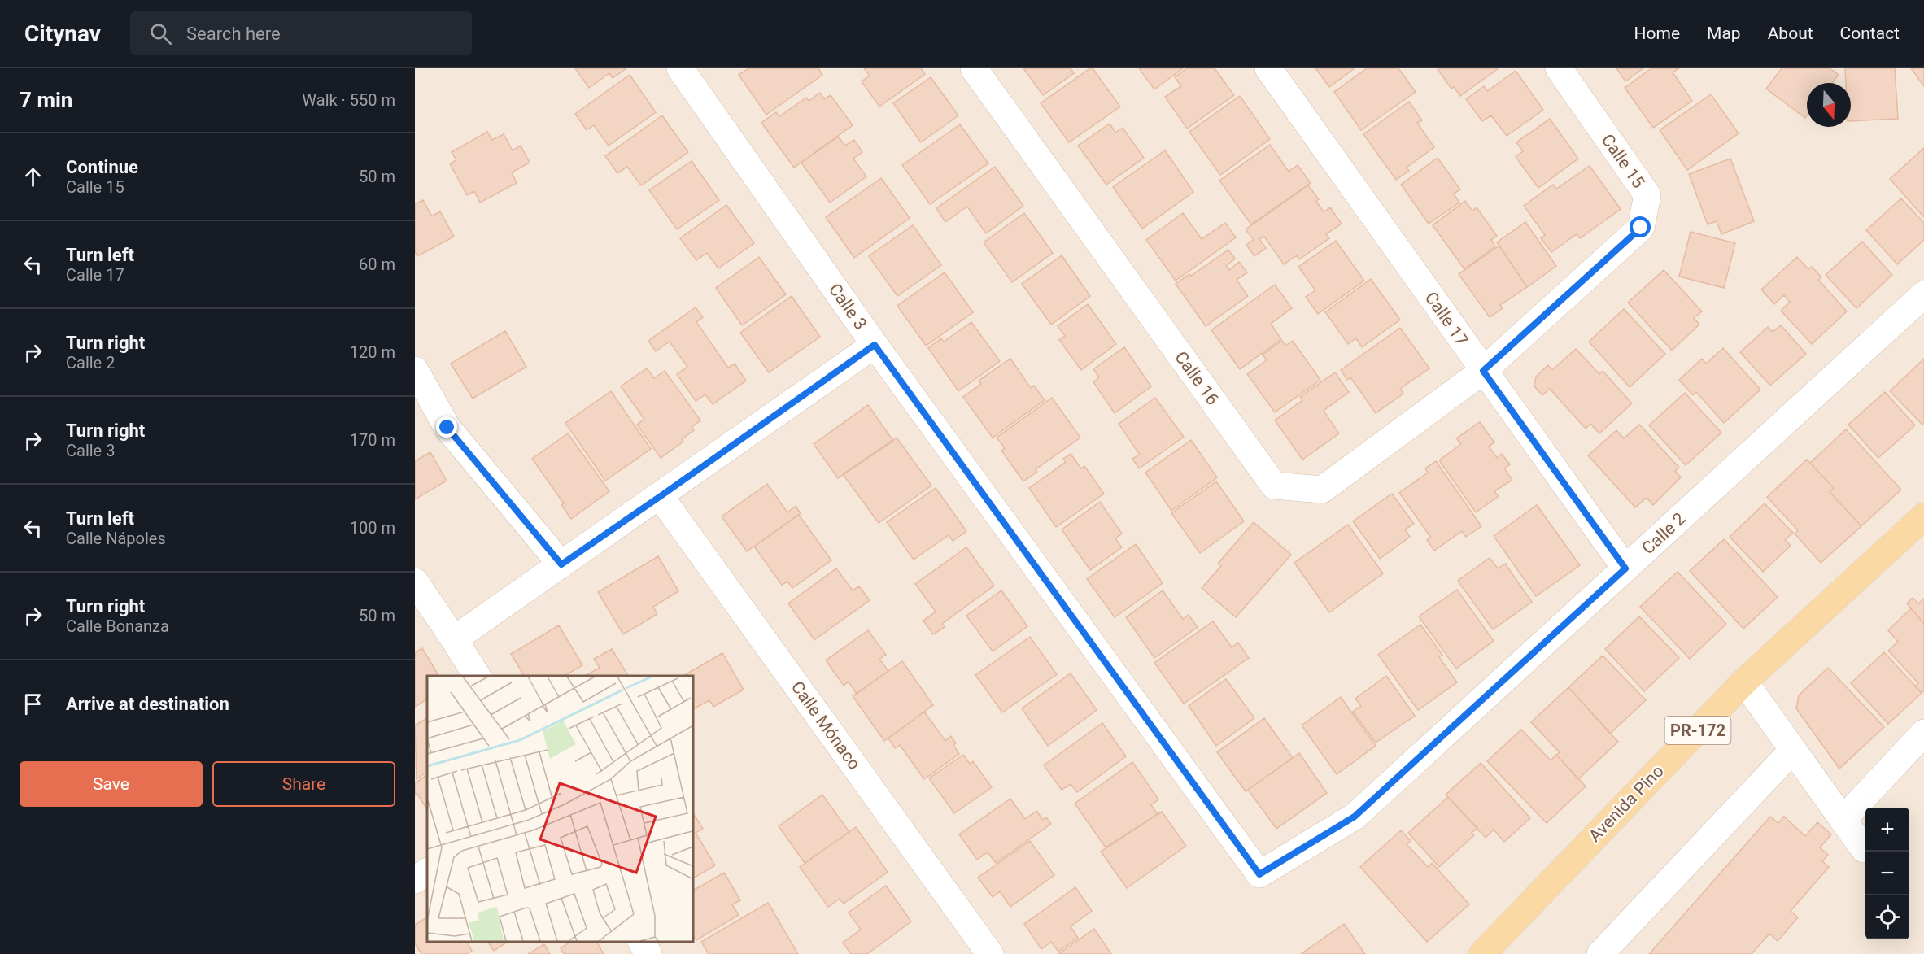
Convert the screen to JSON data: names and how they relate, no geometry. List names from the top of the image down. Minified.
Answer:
{"streets":{"main road":["PR-172","Avenida Pino"],"street":["Calle 15","Calle 3","Calle 17","Calle 16","Calle 2","Calle Mónaco"]},"crossings":[["Calle 15","Calle 17"],["Calle 15","Calle 16"],["Calle 3","Calle 2"],["Calle 17","Calle 16"],["Calle 17","Calle 2"]],"north":"bottom","page":{"header":"Citynav","search":"Search here","nav":["Home","Map","About","Contact"],"heading":["7 min","Walk · 550 m"],"list":[["Continue","Calle 15","50 m"],["Turn left","Calle 17","60 m"],["Turn right","Calle 2","120 m"],["Turn right","Calle 3","170 m"],["Turn left","Calle Nápoles","100 m"],["Turn right","Calle Bonanza","50 m"],"Arrive at destination"],"buttons":["Save","Share"],"map_buttons":["+","−"]}}
